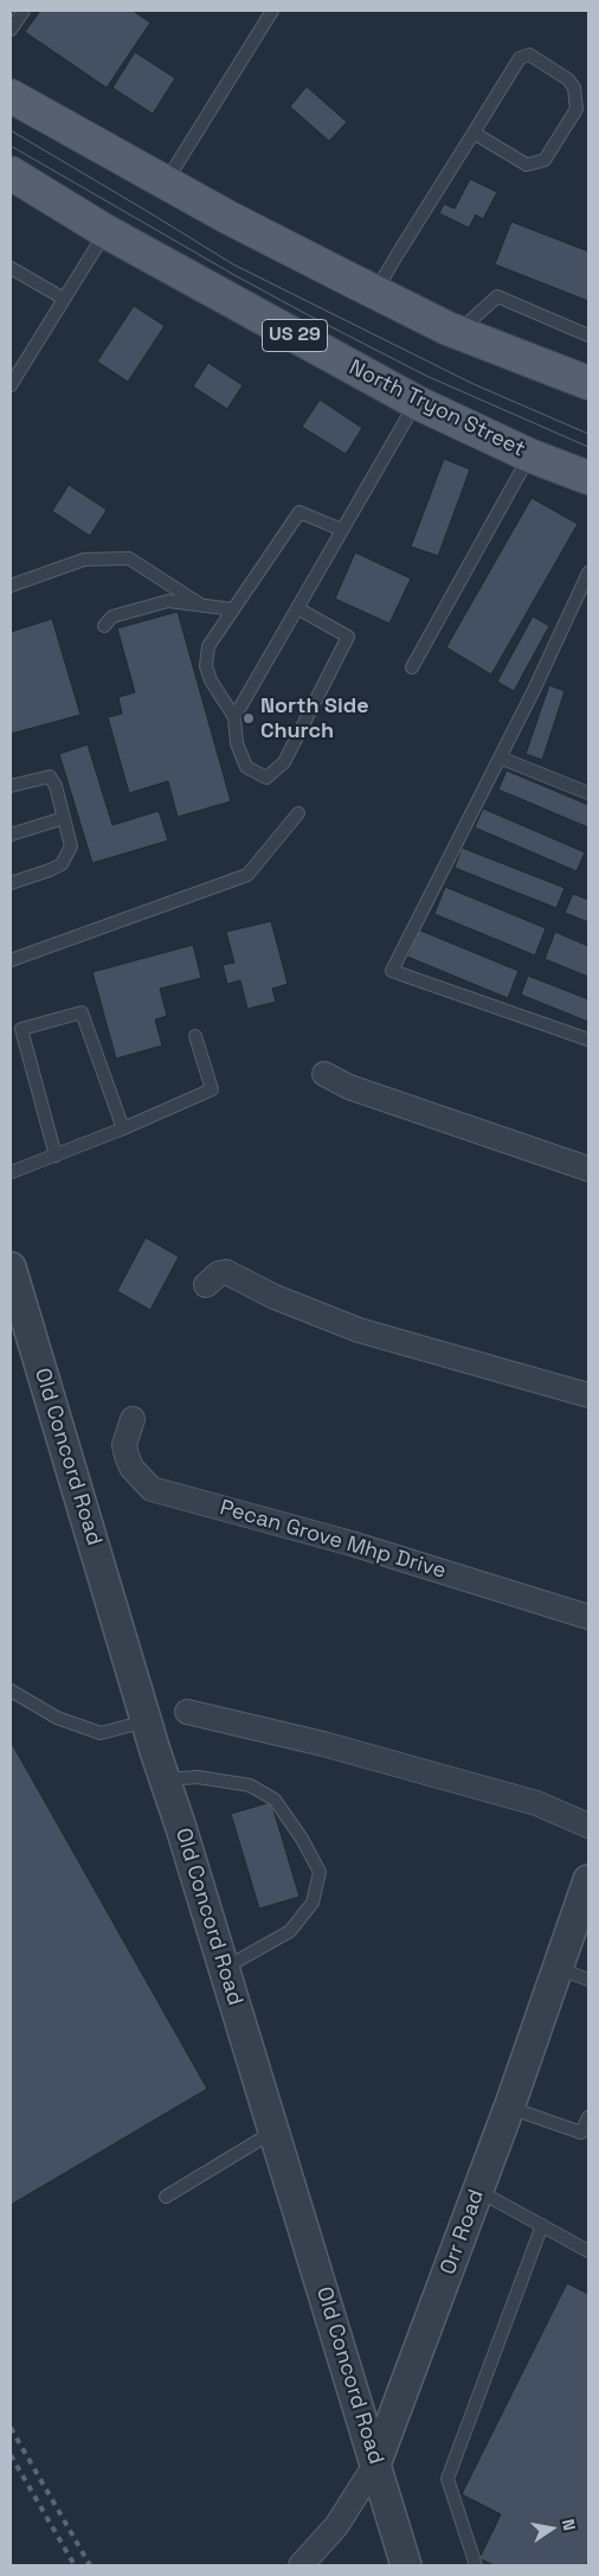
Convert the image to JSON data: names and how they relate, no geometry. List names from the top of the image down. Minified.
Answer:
{"streets":{"main road":["US 29","North Tryon Street"],"street":["Old Concord Road","Pecan Grove Mhp Drive","Orr Road"]},"crossings":[["Old Concord Road","Orr Road"]],"places":["North Side Church"],"north":"right"}
